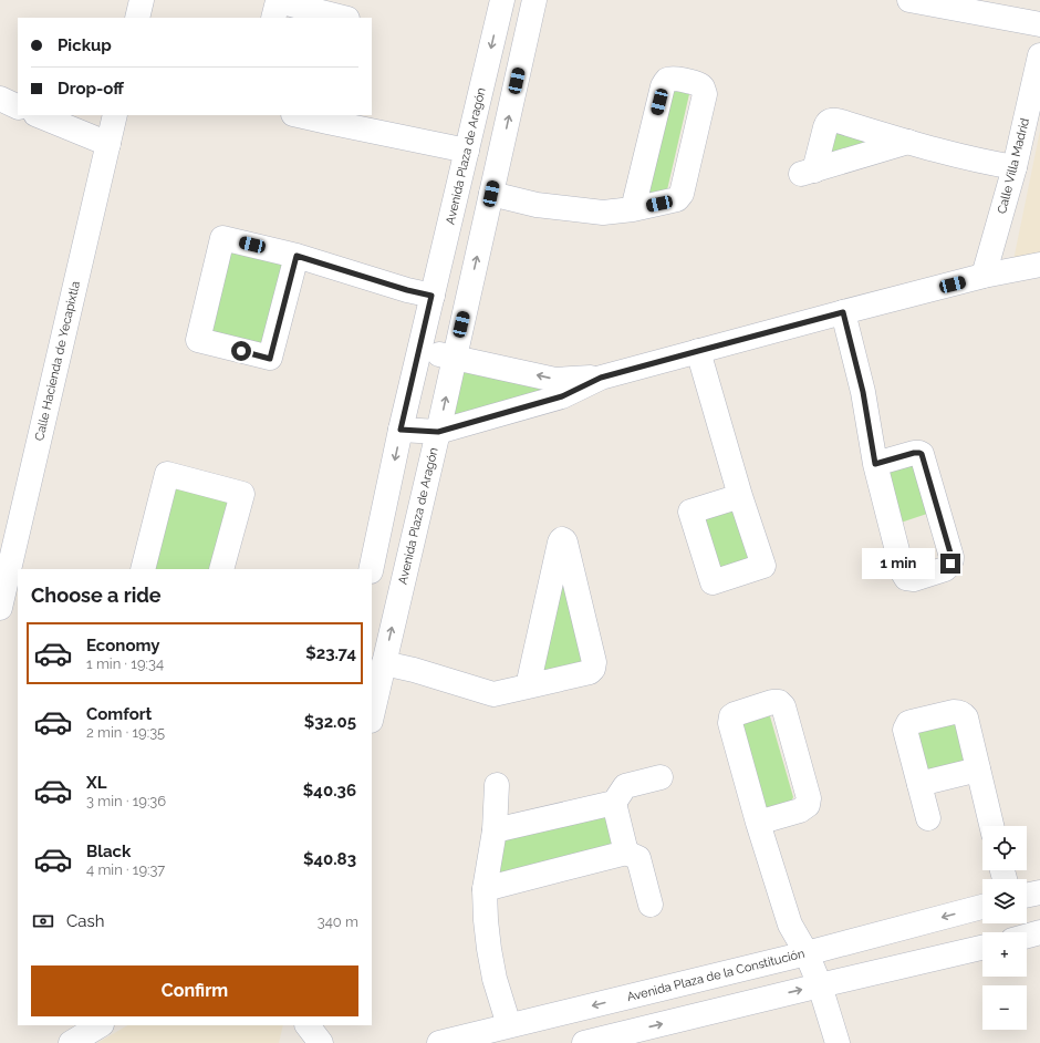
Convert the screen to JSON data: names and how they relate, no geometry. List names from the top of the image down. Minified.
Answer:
{"streets":{"street":["Avenida Plaza de Aragón","Calle Villa Madrid","Calle Hacienda de Yecapixtla","Avenida Plaza de la Constitución"]},"page":{"banner":["Pickup","Drop-off"],"bubble":"1 min","heading":"Choose a ride","list":[{"name":"Economy","note":"1 min · 19:34","value":"$23.74"},{"name":"Comfort","note":"2 min · 19:35","value":"$32.05"},{"name":"XL","note":"3 min · 19:36","value":"$40.36"},{"name":"Black","note":"4 min · 19:37","value":"$40.83"}],"map_buttons":["+","−"],"pay":["Cash","340 m"],"buttons":"Confirm"}}
